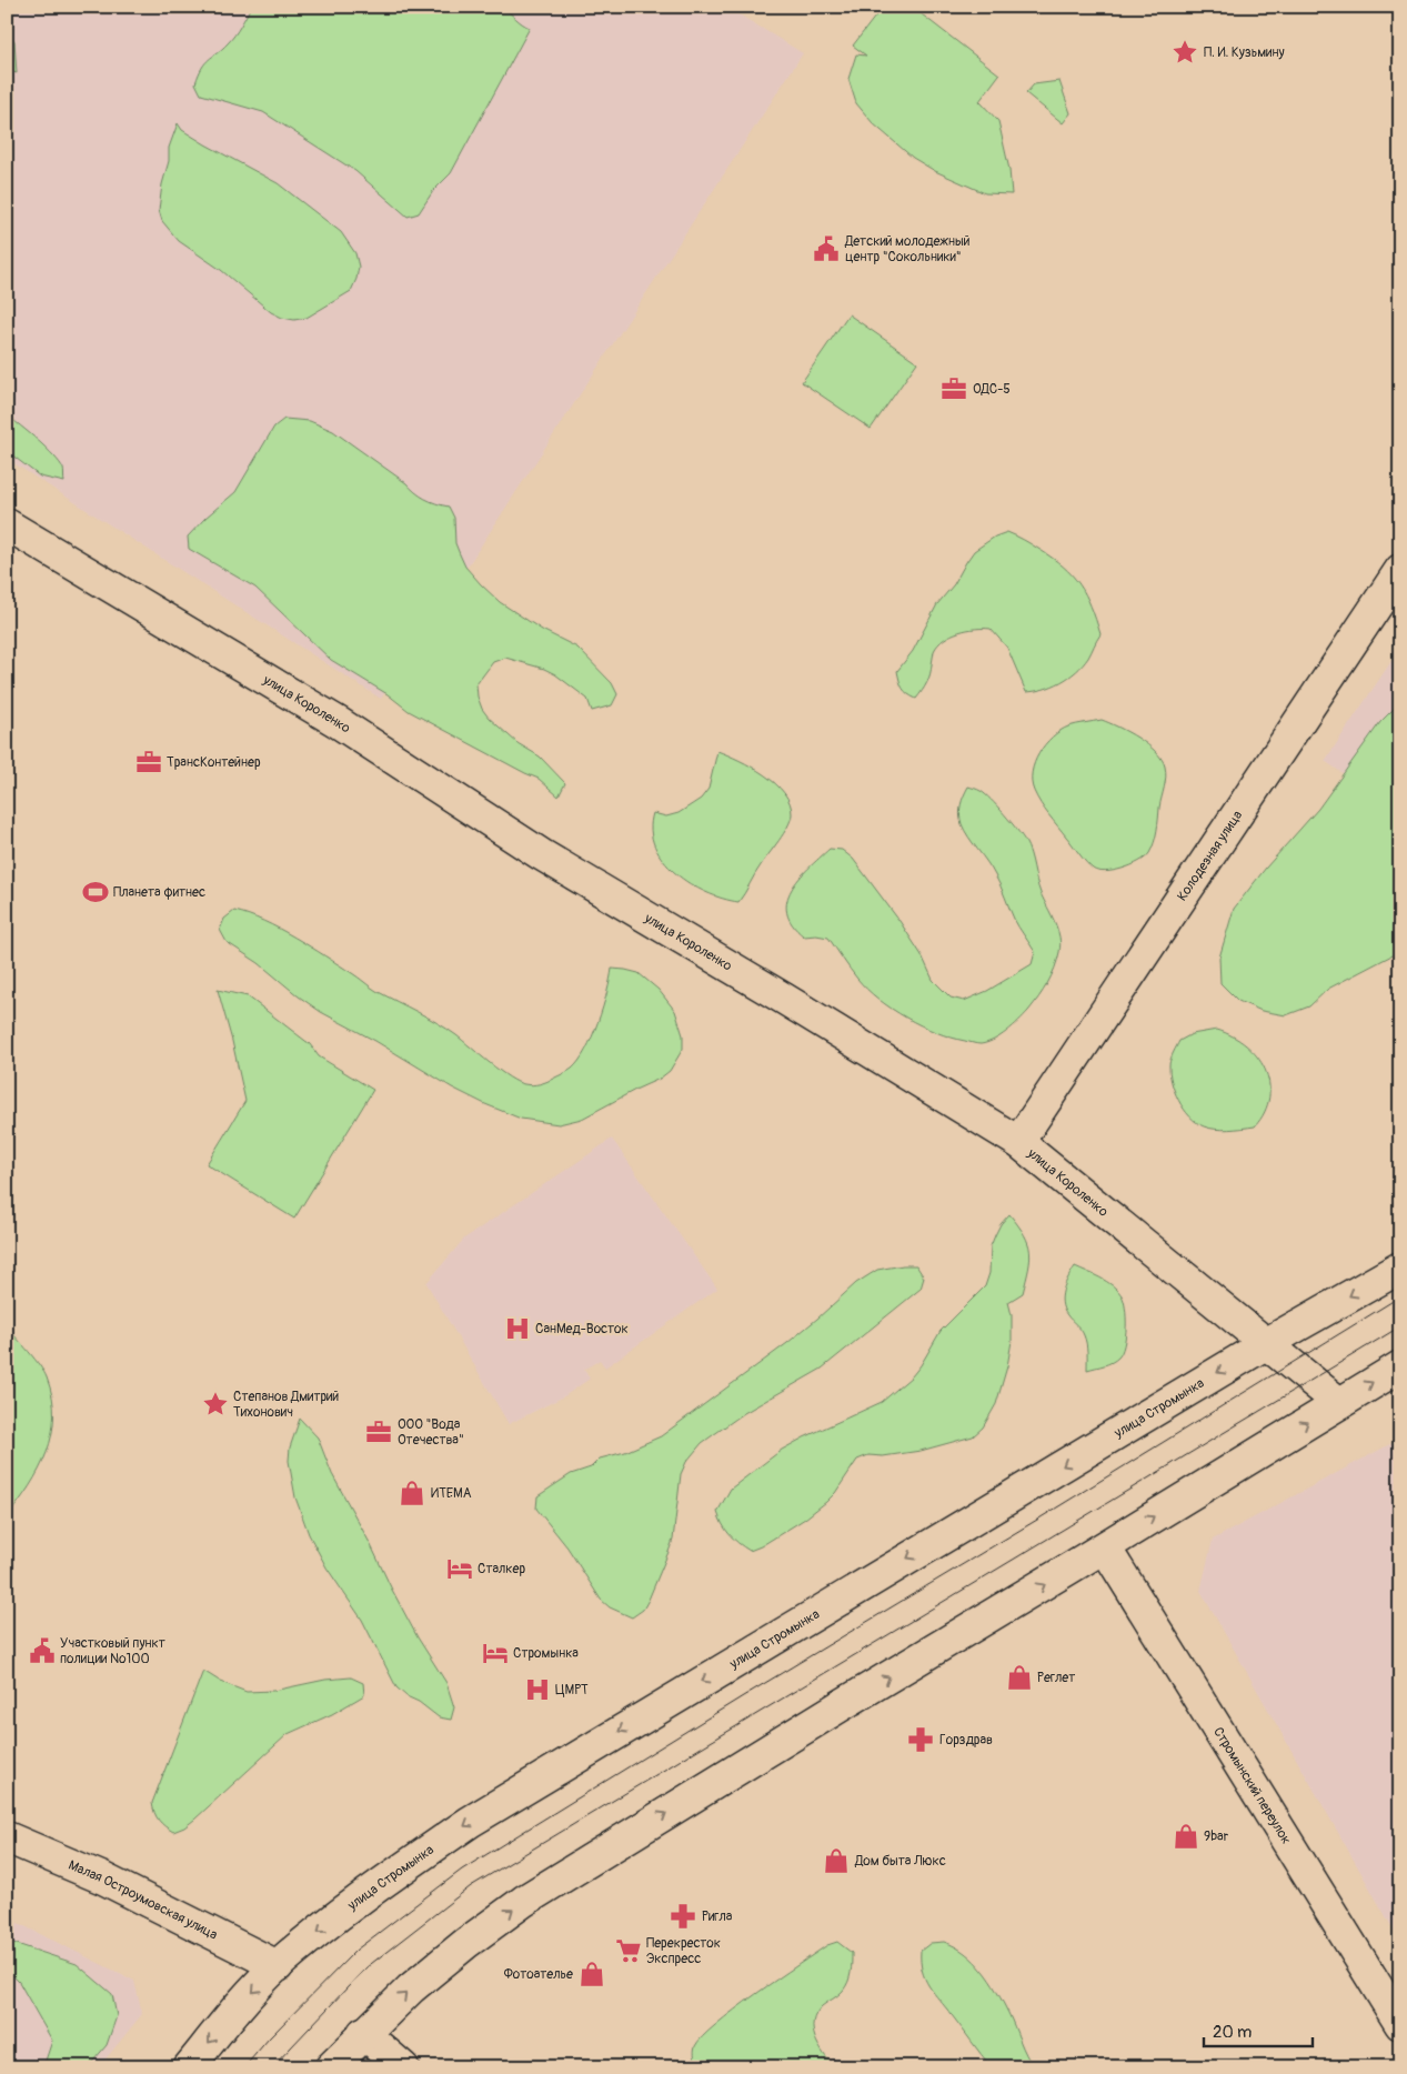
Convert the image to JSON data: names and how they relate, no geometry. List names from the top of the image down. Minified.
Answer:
{"streets":{"street":["улица Короленко","Колодезная улица","улица Стромынка","Стромынский переулок","Малая Остроумовская улица"]},"crossings":[["улица Короленко","Колодезная улица"],["улица Короленко","улица Стромынка"],["улица Стромынка","Малая Остроумовская улица"]],"places":{"place":["П. И. Кузьмину","Степанов Дмитрий Тихонович"],"public building":["Детский молодежный центр \"Сокольники\"","Участковый пункт полиции №100"],"office":["ОДС-5","ТрансКонтейнер","ООО \"Вода Отечества\""],"sports":["Планета фитнес"],"hospital":["СанМед-Восток","ЦМРТ"],"shop":["ИТЕМА","Реглет","9bar","Дом быта Люкс","Фотоателье"],"hotel":["Сталкер","Стромынка"],"pharmacy":["Горздрав","Ригла"],"supermarket":["Перекресток Экспресс"]},"scale_bar":"20 m"}
